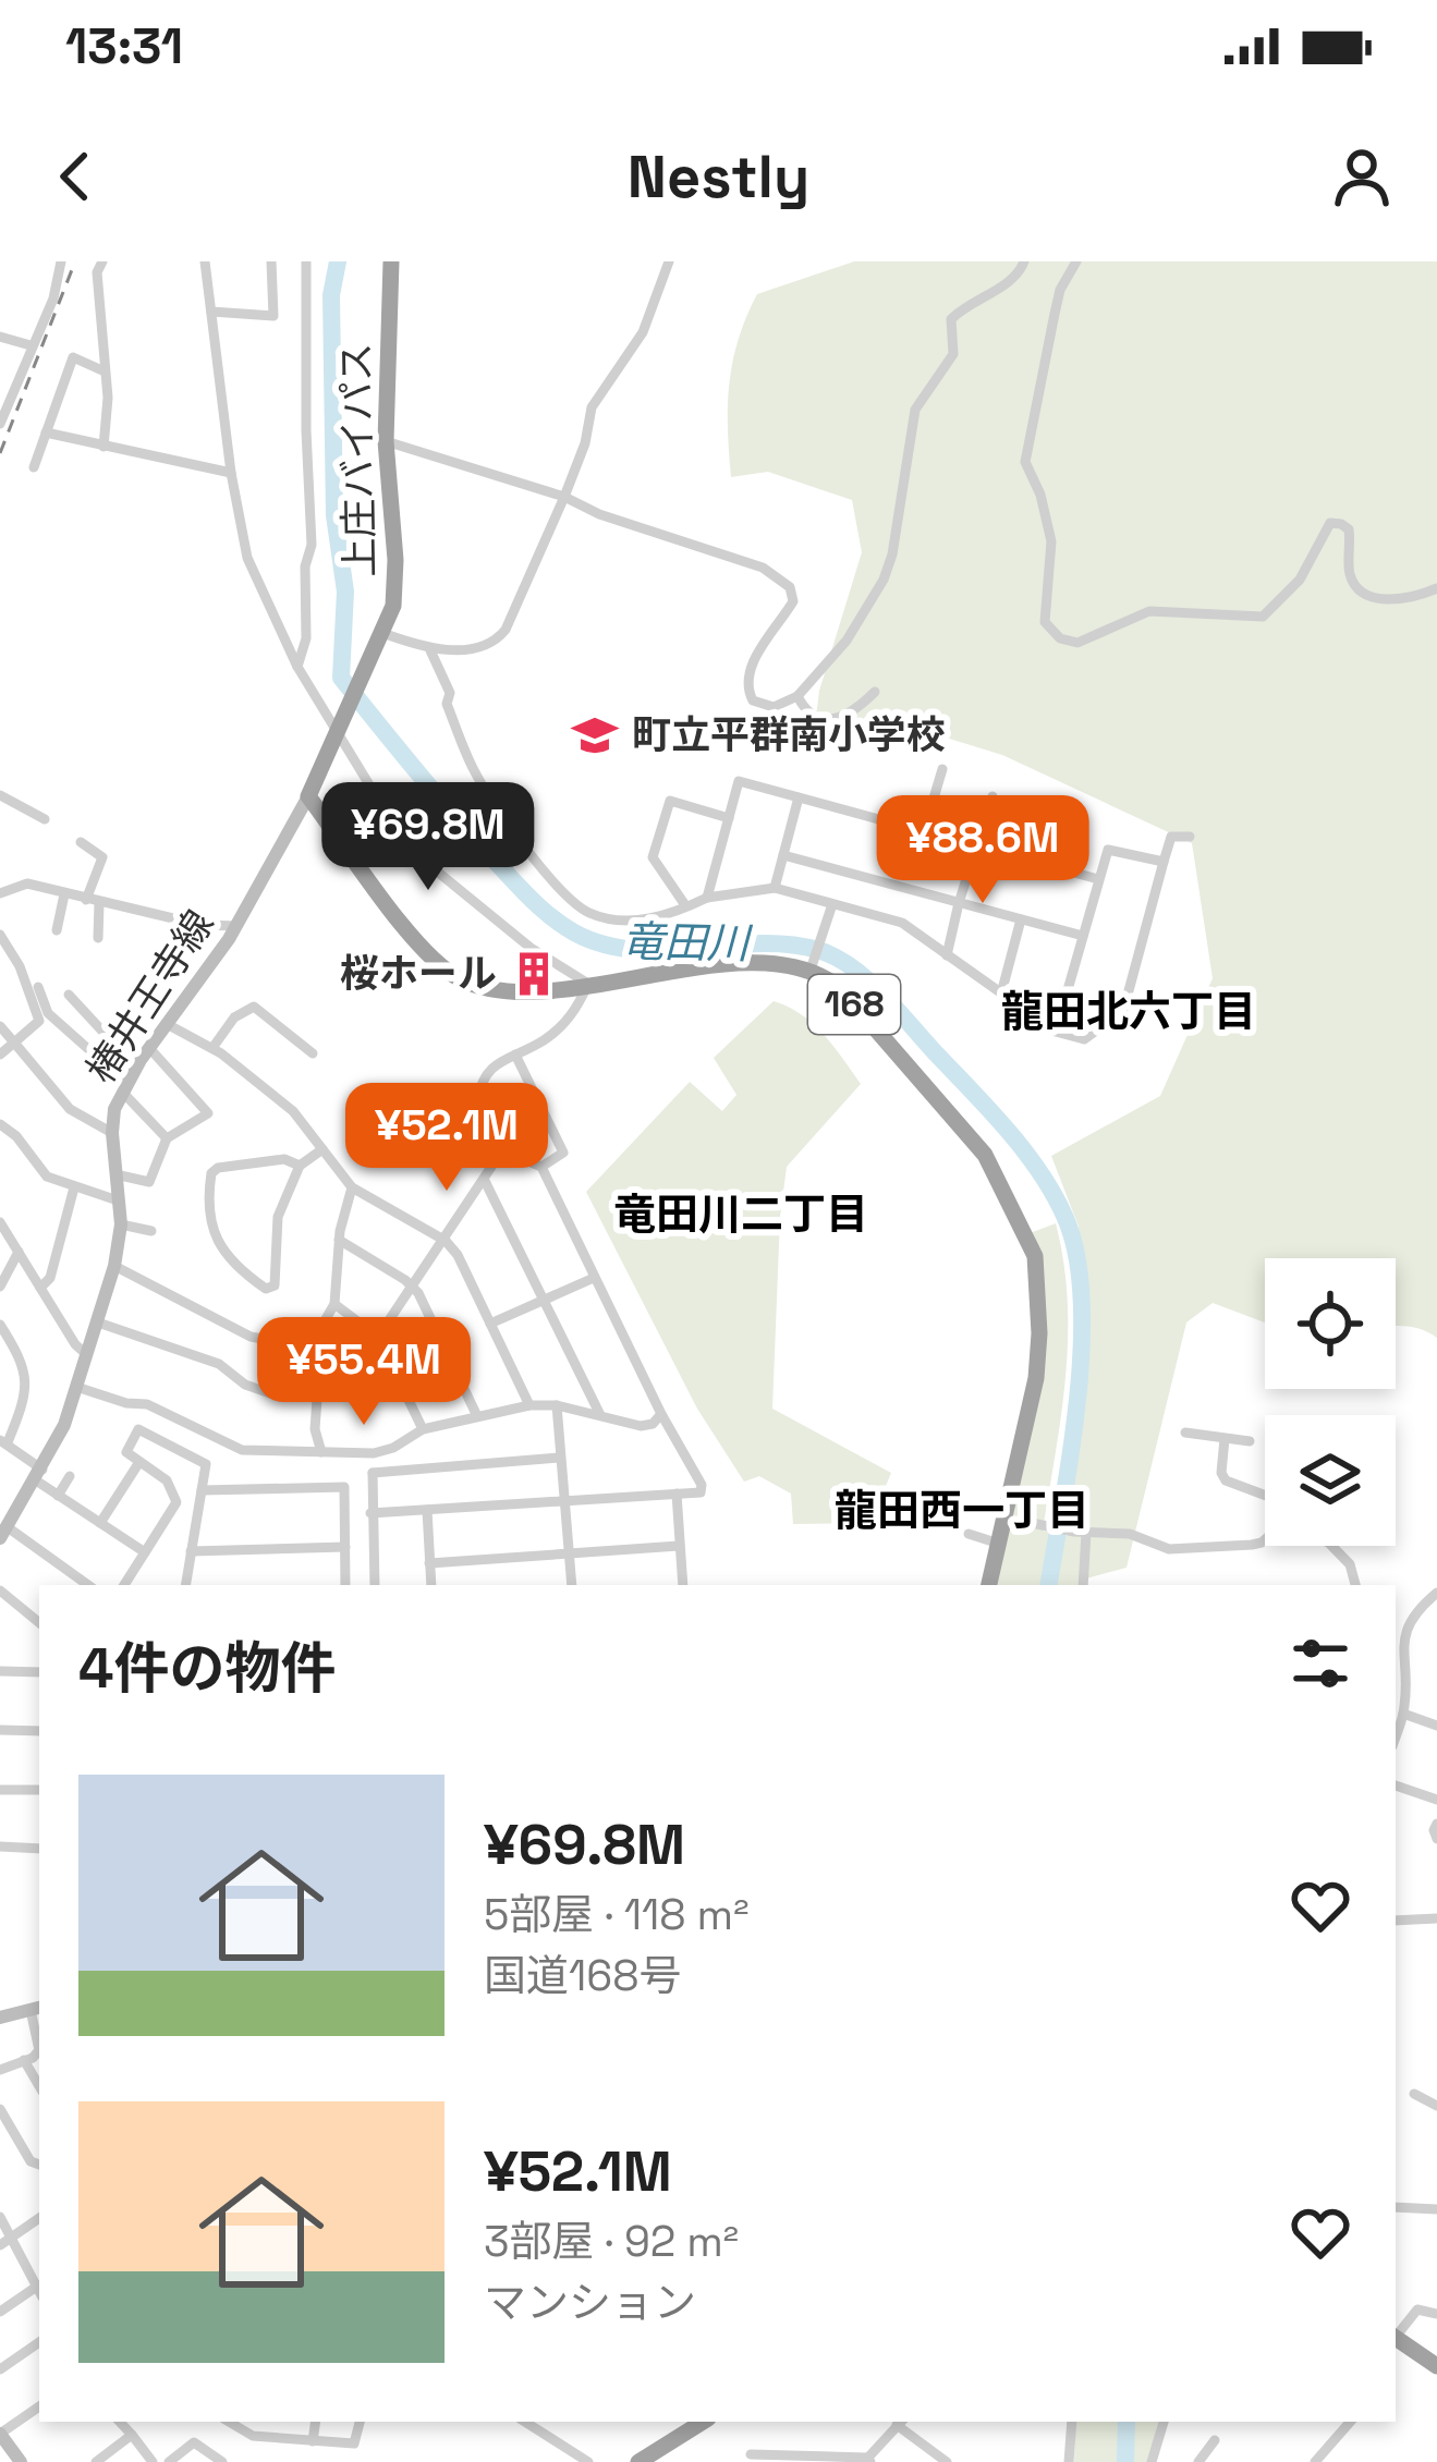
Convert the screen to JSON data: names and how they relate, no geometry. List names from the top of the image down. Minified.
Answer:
{"streets":{"highway":["上庄バイパス","168"],"main road":["椿井王寺線"]},"crossings":[["上庄バイパス","椿井王寺線"],["上庄バイパス","168"],["椿井王寺線","168"]],"districts":["龍田北六丁目","竜田川二丁目","龍田西一丁目"],"water":["竜田川"],"places":{"school or university":["町立平群南小学校"],"building":["桜ホール"]},"page":{"status":"13:31","header":"Nestly","price":["¥69.8M","¥88.6M","¥52.1M","¥55.4M"],"heading":"4件の物件","list":[{"name":"¥69.8M","note":"5部屋 · 118 m² · 国道168号"},{"name":"¥52.1M","note":"3部屋 · 92 m² · マンション"}]}}
